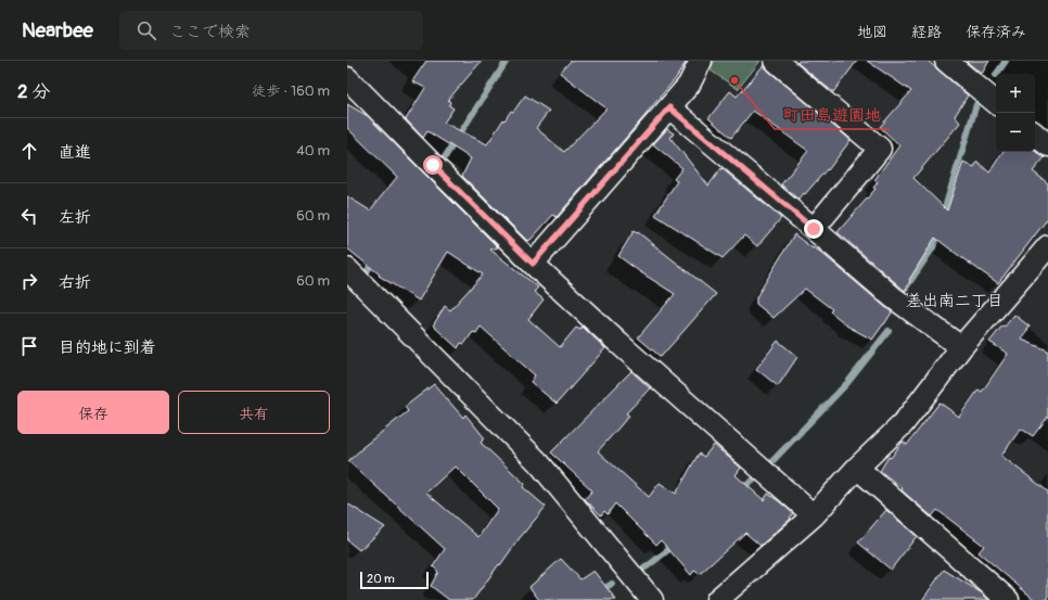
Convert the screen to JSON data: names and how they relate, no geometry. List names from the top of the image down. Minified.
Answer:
{"districts":["差出南二丁目"],"places":["町田島遊園地"],"scale_bar":"20 m","page":{"header":"Nearbee","search":"ここで検索","nav":["地図","経路","保存済み"],"heading":["2 分","徒歩 · 160 m"],"map_buttons":["+","−"],"list":[["直進","40 m"],["左折","60 m"],["右折","60 m"],"目的地に到着"],"buttons":["保存","共有"],"scale":"20 m"}}
